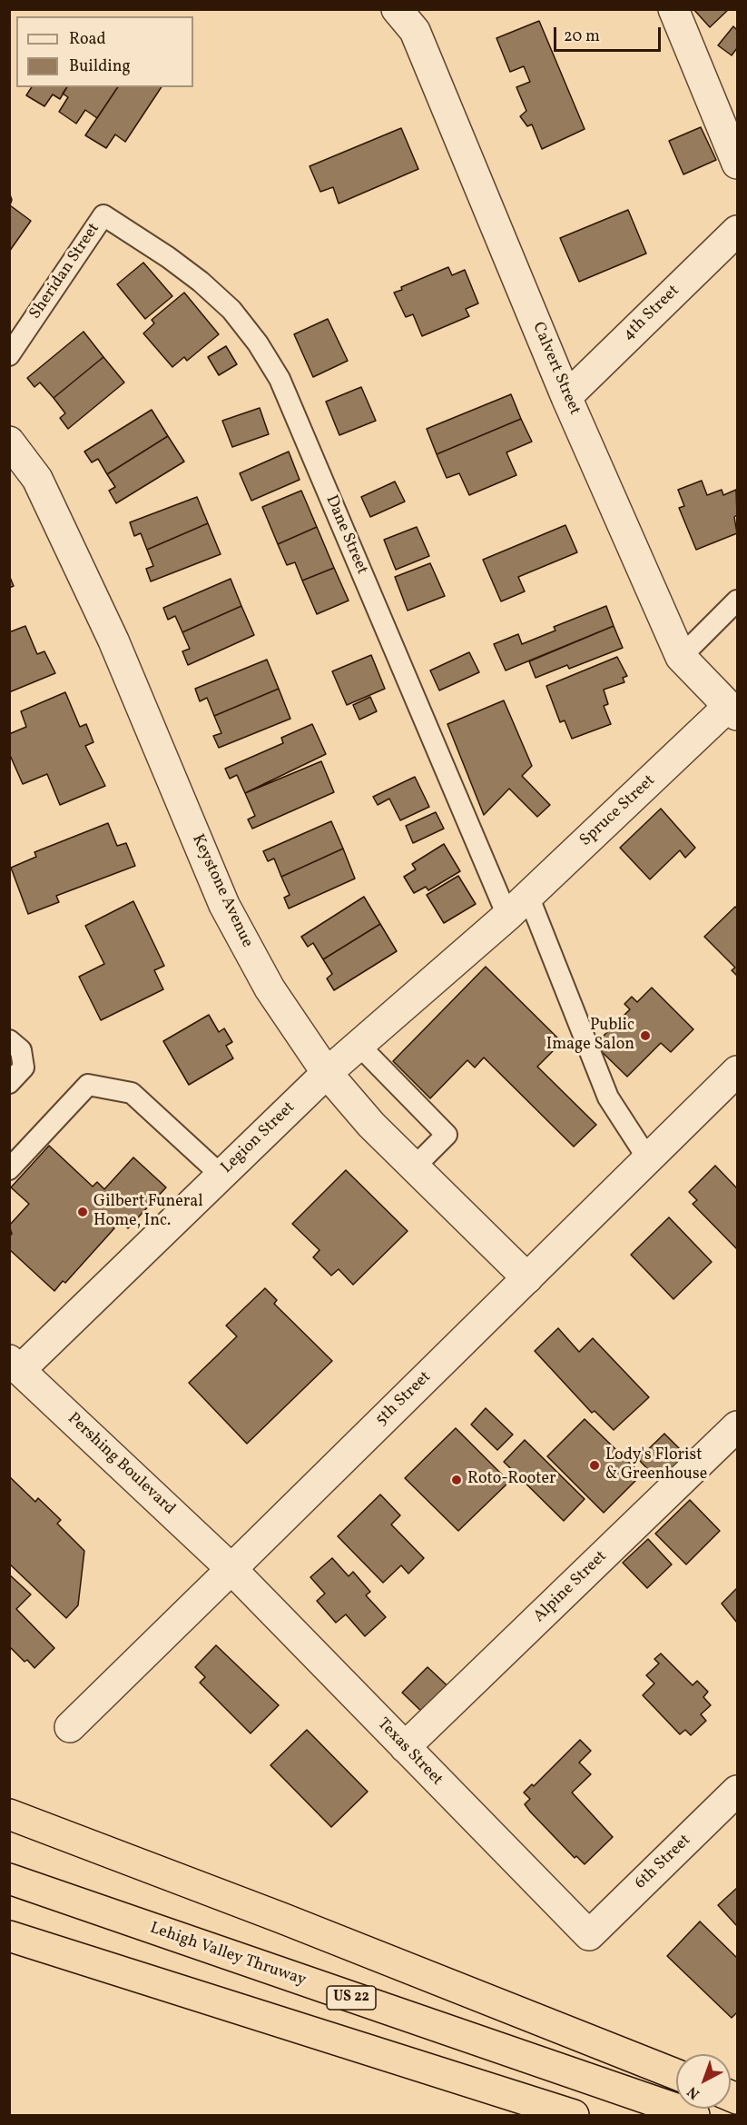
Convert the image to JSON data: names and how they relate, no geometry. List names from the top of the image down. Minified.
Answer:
{"streets":{"highway":["Lehigh Valley Thruway","US 22"],"street":["4th Street","Calvert Street","Spruce Street","Keystone Avenue","Legion Street","5th Street","Pershing Boulevard","Alpine Street","Texas Street","6th Street"],"lane":["Sheridan Street","Dane Street"]},"crossings":[["Sheridan Street","Dane Street"],["4th Street","Calvert Street"],["Calvert Street","Spruce Street"],["Dane Street","Spruce Street"],["Dane Street","Legion Street"],["Spruce Street","Legion Street"],["Keystone Avenue","Legion Street"],["Keystone Avenue","5th Street"],["Legion Street","Pershing Boulevard"],["5th Street","Pershing Boulevard"],["5th Street","Texas Street"],["Pershing Boulevard","Texas Street"],["Alpine Street","Texas Street"],["Texas Street","6th Street"]],"places":["Public Image Salon","Gilbert Funeral Home, Inc.","Lody's Florist & Greenhouse","Roto-Rooter"],"legend":["Road","Building"],"scale_bar":"20 m","north":"bottom left"}
